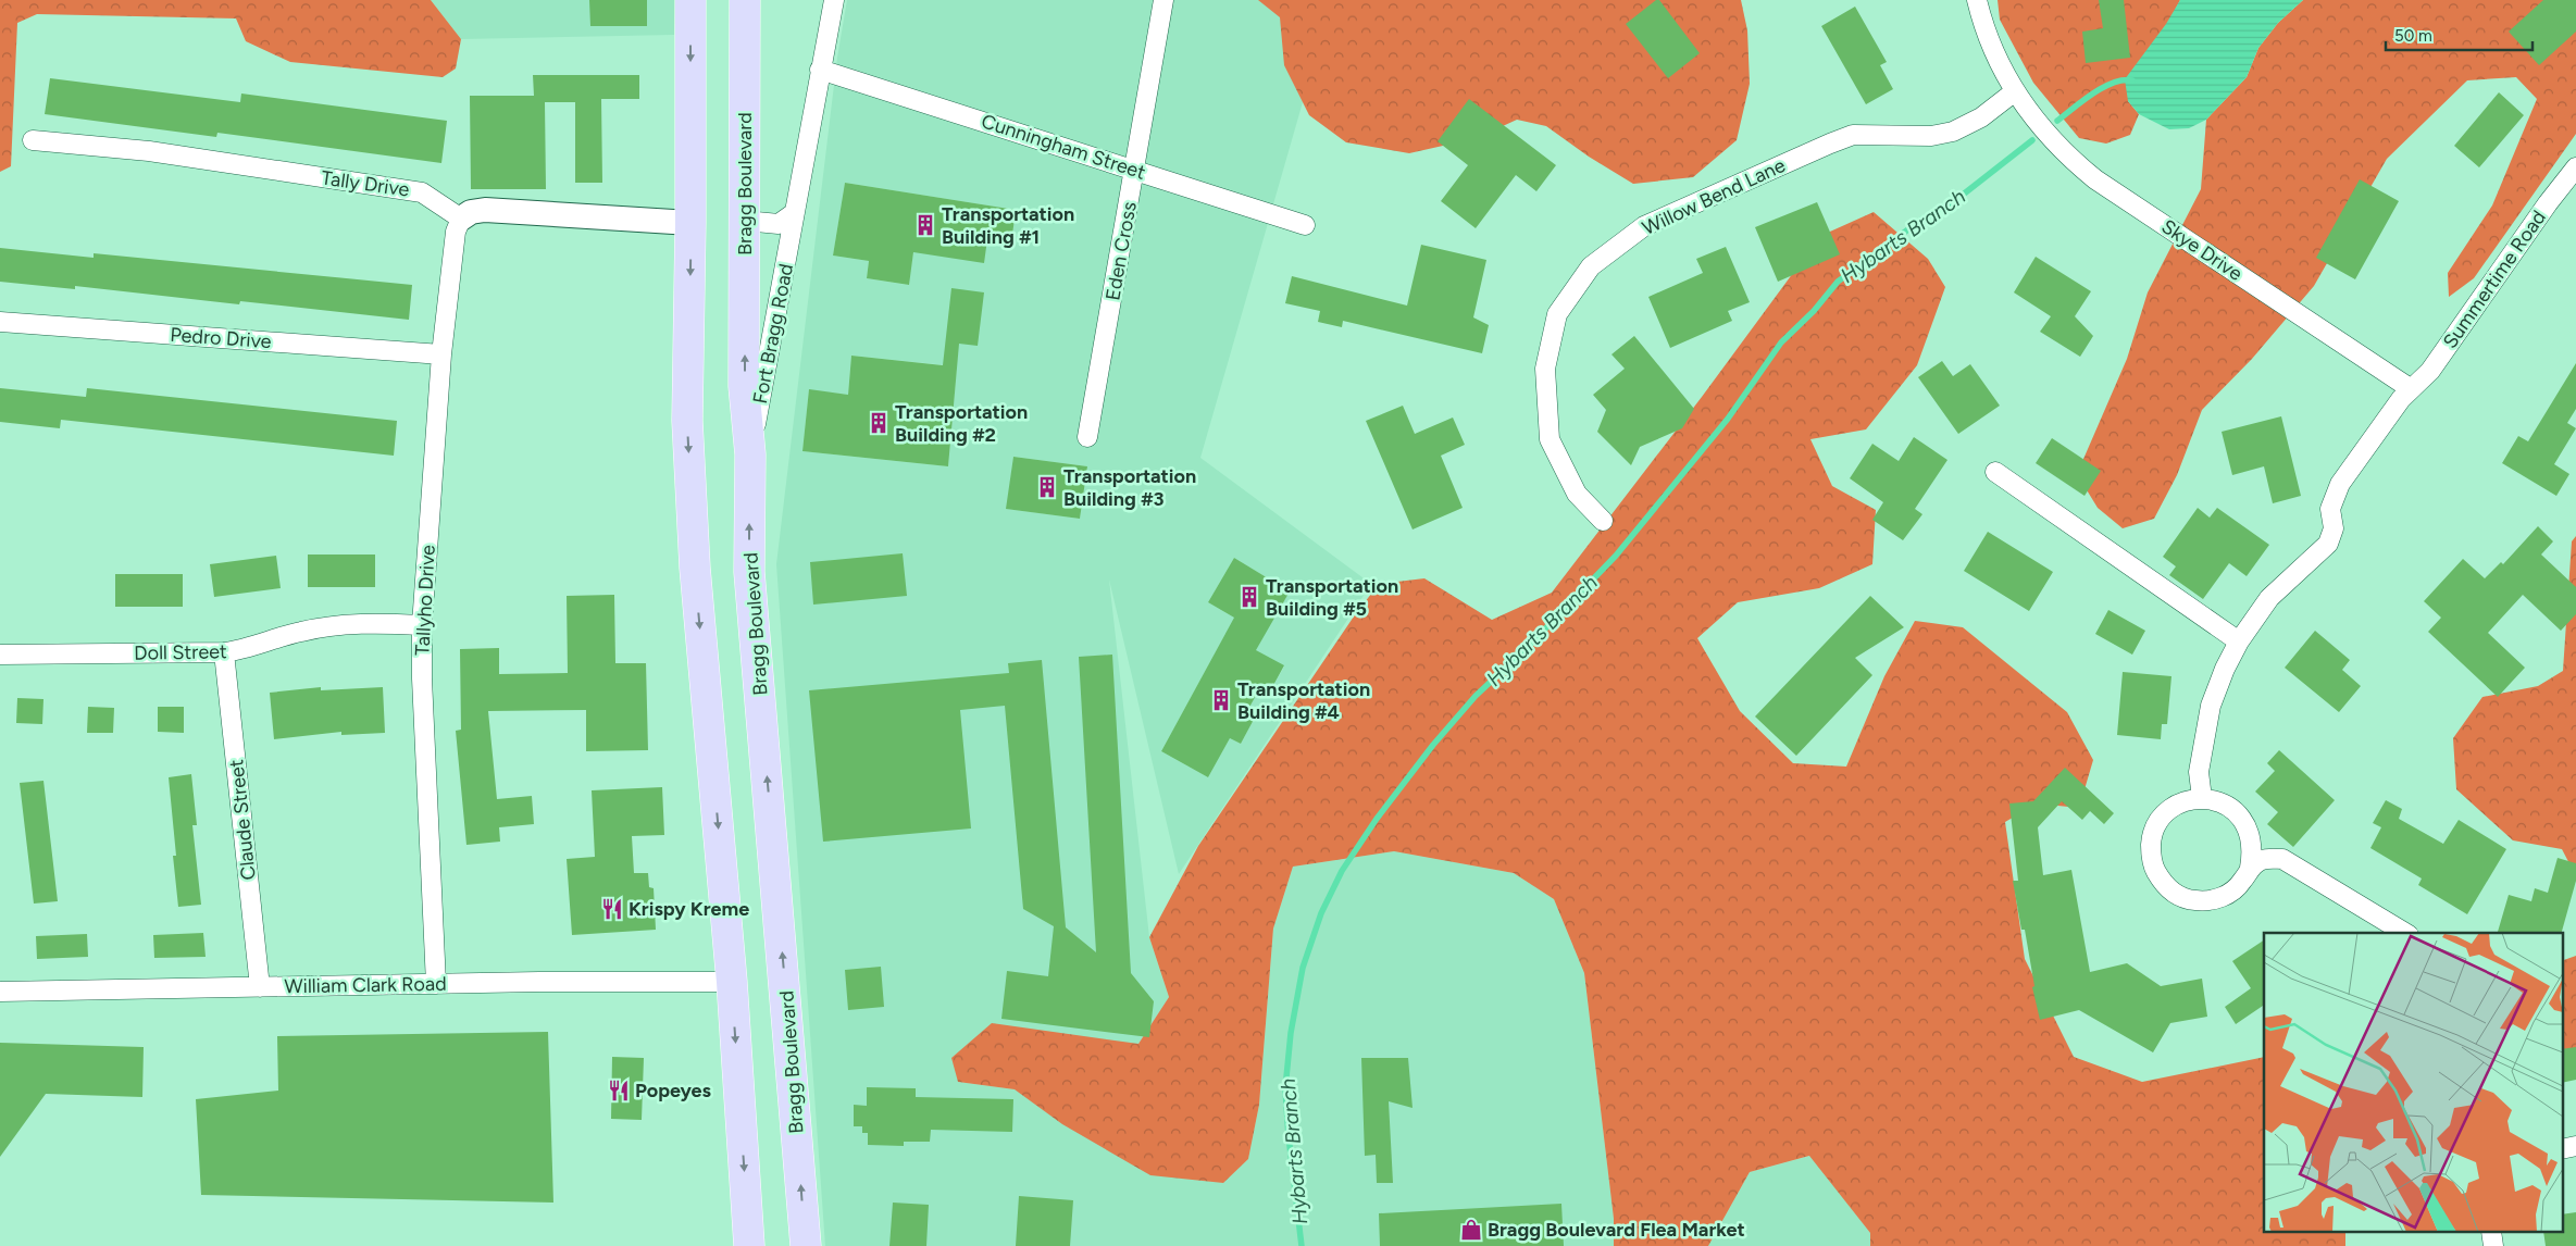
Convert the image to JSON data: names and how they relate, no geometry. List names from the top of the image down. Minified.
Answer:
{"streets":{"main road":["Bragg Boulevard"],"street":["Cunningham Street","Tally Drive","Willow Bend Lane","Skye Drive","Eden Cross","Summertime Road","Fort Bragg Road","Pedro Drive","Tallyho Drive","Doll Street","Claude Street","William Clark Road"]},"crossings":[["Cunningham Street","Eden Cross"],["Cunningham Street","Fort Bragg Road"],["Tally Drive","Tallyho Drive"],["Bragg Boulevard","Fort Bragg Road"],["Willow Bend Lane","Skye Drive"],["Skye Drive","Summertime Road"],["Pedro Drive","Tallyho Drive"],["Tallyho Drive","Doll Street"],["Tallyho Drive","William Clark Road"],["Doll Street","Claude Street"],["Claude Street","William Clark Road"]],"water":["Hybarts Branch"],"places":{"building":["Transportation Building #1","Transportation Building #2","Transportation Building #3","Transportation Building #5","Transportation Building #4"],"restaurant":["Krispy Kreme","Popeyes"],"shop":["Bragg Boulevard Flea Market"]},"scale_bar":"50 m"}
